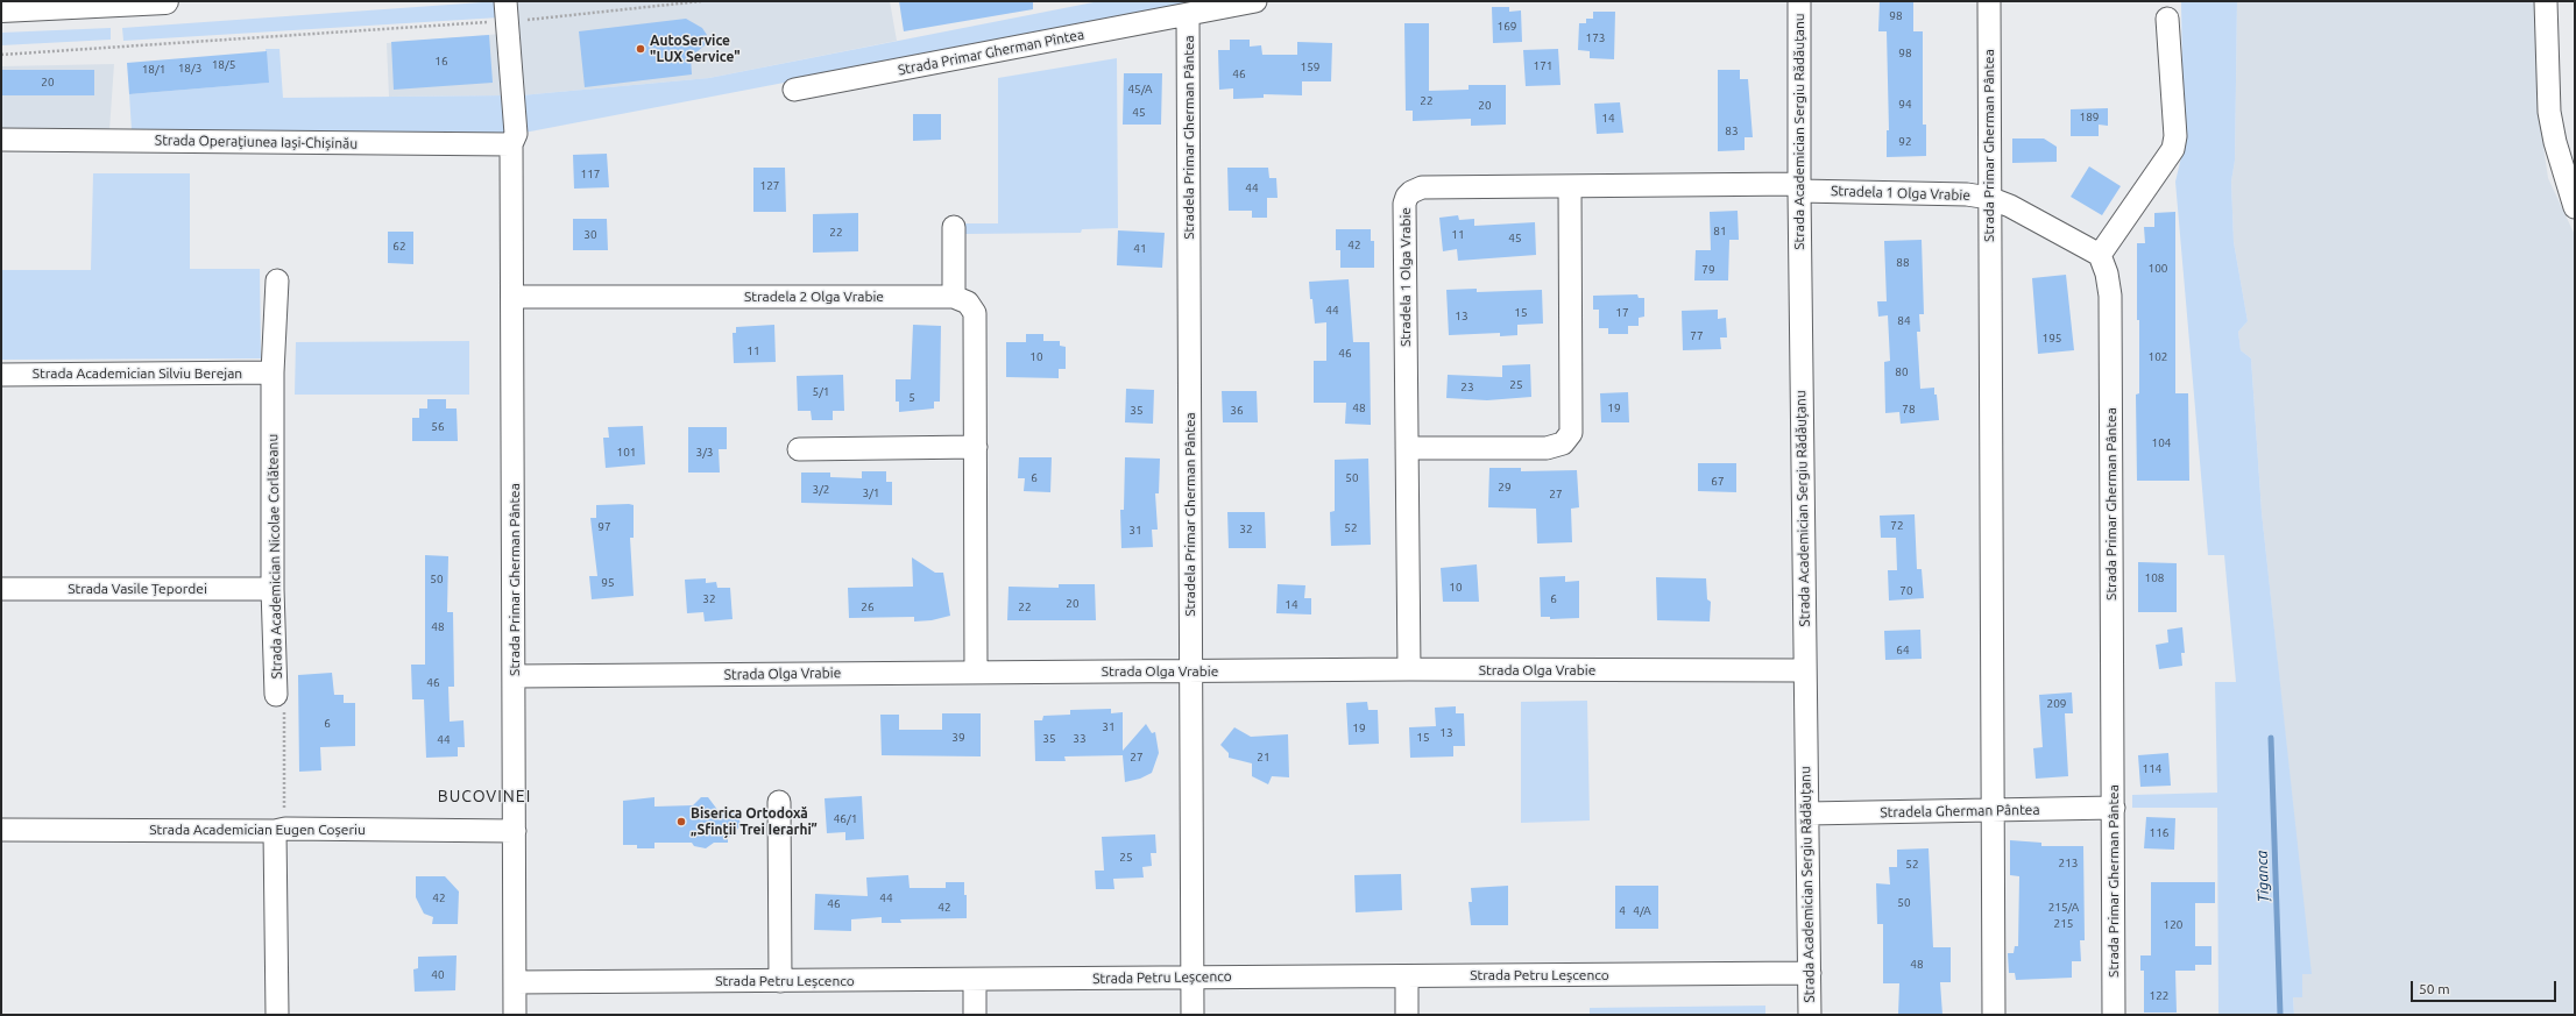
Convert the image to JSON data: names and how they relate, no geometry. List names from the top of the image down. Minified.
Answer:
{"streets":{"street":["Strada Primar Gherman Pîntea","Strada Academician Sergiu Rădăuțanu","Stradela Primar Gherman Pântea","Strada Operațiunea Iași-Chișinău","Strada Primar Gherman Pântea","Stradela 1 Olga Vrabie","Stradela 2 Olga Vrabie","Strada Academician Silviu Berejan","Strada Academician Nicolae Corlăteanu","Strada Vasile Țepordei","Strada Olga Vrabie","Stradela Gherman Pântea","Strada Academician Eugen Coșeriu","Strada Petru Leșcenco"]},"crossings":[["Strada Primar Gherman Pîntea","Stradela Primar Gherman Pântea"],["Strada Academician Sergiu Rădăuțanu","Stradela 1 Olga Vrabie"],["Strada Academician Sergiu Rădăuțanu","Strada Olga Vrabie"],["Strada Academician Sergiu Rădăuțanu","Stradela Gherman Pântea"],["Strada Academician Sergiu Rădăuțanu","Strada Petru Leșcenco"],["Stradela Primar Gherman Pântea","Strada Olga Vrabie"],["Stradela Primar Gherman Pântea","Strada Petru Leșcenco"],["Strada Operațiunea Iași-Chișinău","Strada Primar Gherman Pântea"],["Strada Primar Gherman Pântea","Stradela 1 Olga Vrabie"],["Strada Primar Gherman Pântea","Stradela 2 Olga Vrabie"],["Strada Primar Gherman Pântea","Strada Olga Vrabie"],["Strada Primar Gherman Pântea","Stradela Gherman Pântea"],["Strada Primar Gherman Pântea","Strada Academician Eugen Coșeriu"],["Strada Primar Gherman Pântea","Strada Petru Leșcenco"],["Stradela 1 Olga Vrabie","Strada Olga Vrabie"],["Strada Academician Silviu Berejan","Strada Academician Nicolae Corlăteanu"],["Strada Academician Nicolae Corlăteanu","Strada Vasile Țepordei"],["Strada Academician Nicolae Corlăteanu","Strada Academician Eugen Coșeriu"]],"districts":["BUCOVINEI"],"water":["Țîganca"],"places":["AutoService \"LUX Service\"","Biserica Ortodoxă „Sfinții Trei Ierarhi”"],"house_numbers":["98","169","173","98","16","18/5","171","159","18/3","18/1","46","20","45/A","22","94","20","45","189","14","83","92","117","127","44","81","22","30","11","45","42","62","41","88","100","79","44","15","17","13","84","77","195","11","46","10","102","80","25","23","5/1","5","48","19","78","35","36","56","104","101","3/3","6","50","67","29","3/2","3/1","27","72","97","52","32","31","108","50","95","10","70","32","6","20","14","26","22","48","64","46","209","6","31","19","13","39","15","35","33","44","27","21","114","46/1","116","25","213","52","42","44","50","46","42","215/A","4","4/A","215","120","48","40","122"],"scale_bar":"50 m"}
